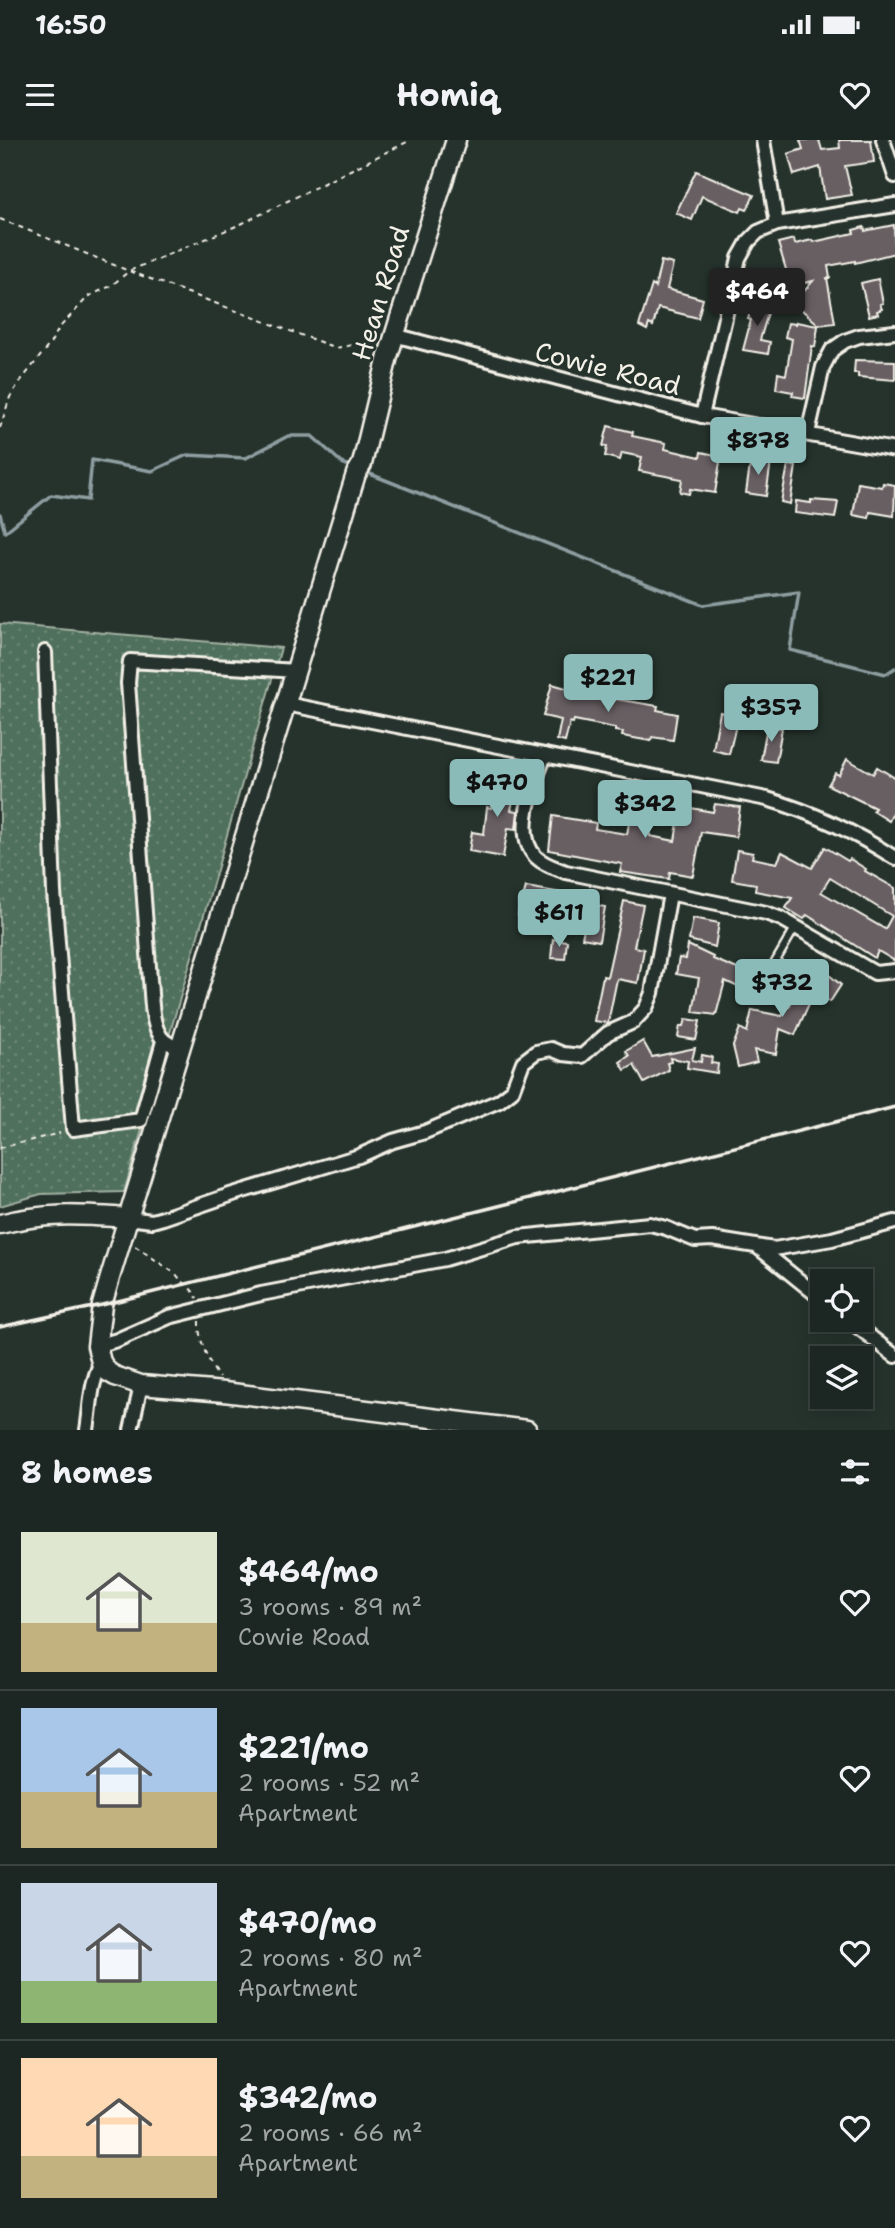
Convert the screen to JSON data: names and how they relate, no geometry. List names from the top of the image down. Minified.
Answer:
{"streets":{"street":["Hean Road","Cowie Road"]},"crossings":[["Hean Road","Cowie Road"]],"page":{"status":"16:50","header":"Homiq","price":["$464","$878","$221","$357","$470","$342","$611","$732"],"heading":"8 homes","list":[{"name":"$464/mo","note":"3 rooms · 89 m² · Cowie Road"},{"name":"$221/mo","note":"2 rooms · 52 m² · Apartment"},{"name":"$470/mo","note":"2 rooms · 80 m² · Apartment"},{"name":"$342/mo","note":"2 rooms · 66 m² · Apartment"}]}}
